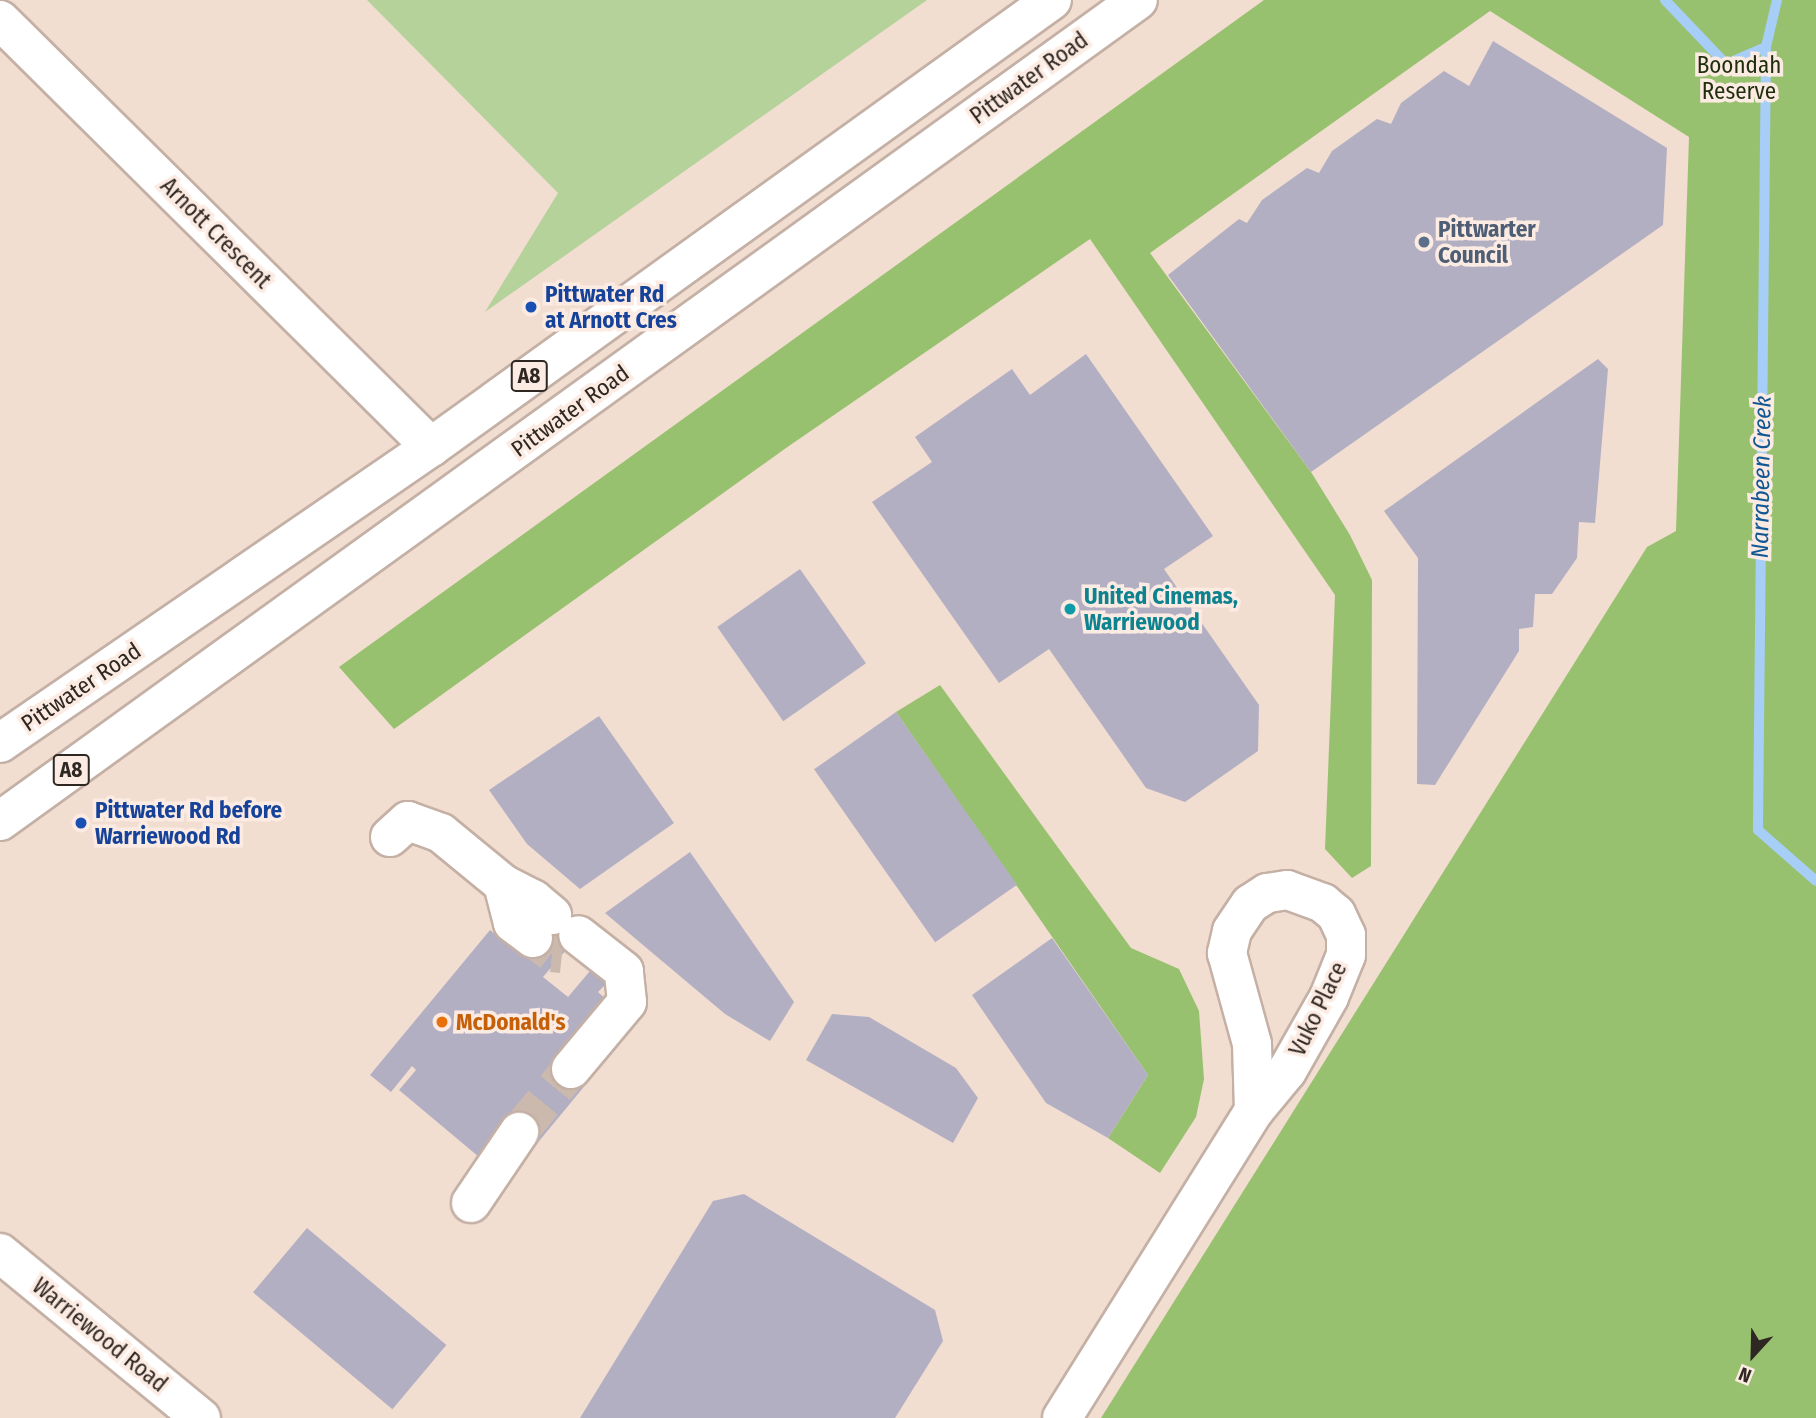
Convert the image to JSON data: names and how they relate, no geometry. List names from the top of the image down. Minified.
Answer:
{"streets":{"main road":["Pittwater Road","Arnott Crescent","A8","Vuko Place","Warriewood Road"]},"crossings":[["Pittwater Road","Arnott Crescent"]],"water":["Narrabeen Creek"],"parks":["Boondah Reserve"],"places":["Pittwarter Council","Pittwater Rd at Arnott Cres","United Cinemas, Warriewood","Pittwater Rd before Warriewood Rd","McDonald's"],"north":"bottom"}
